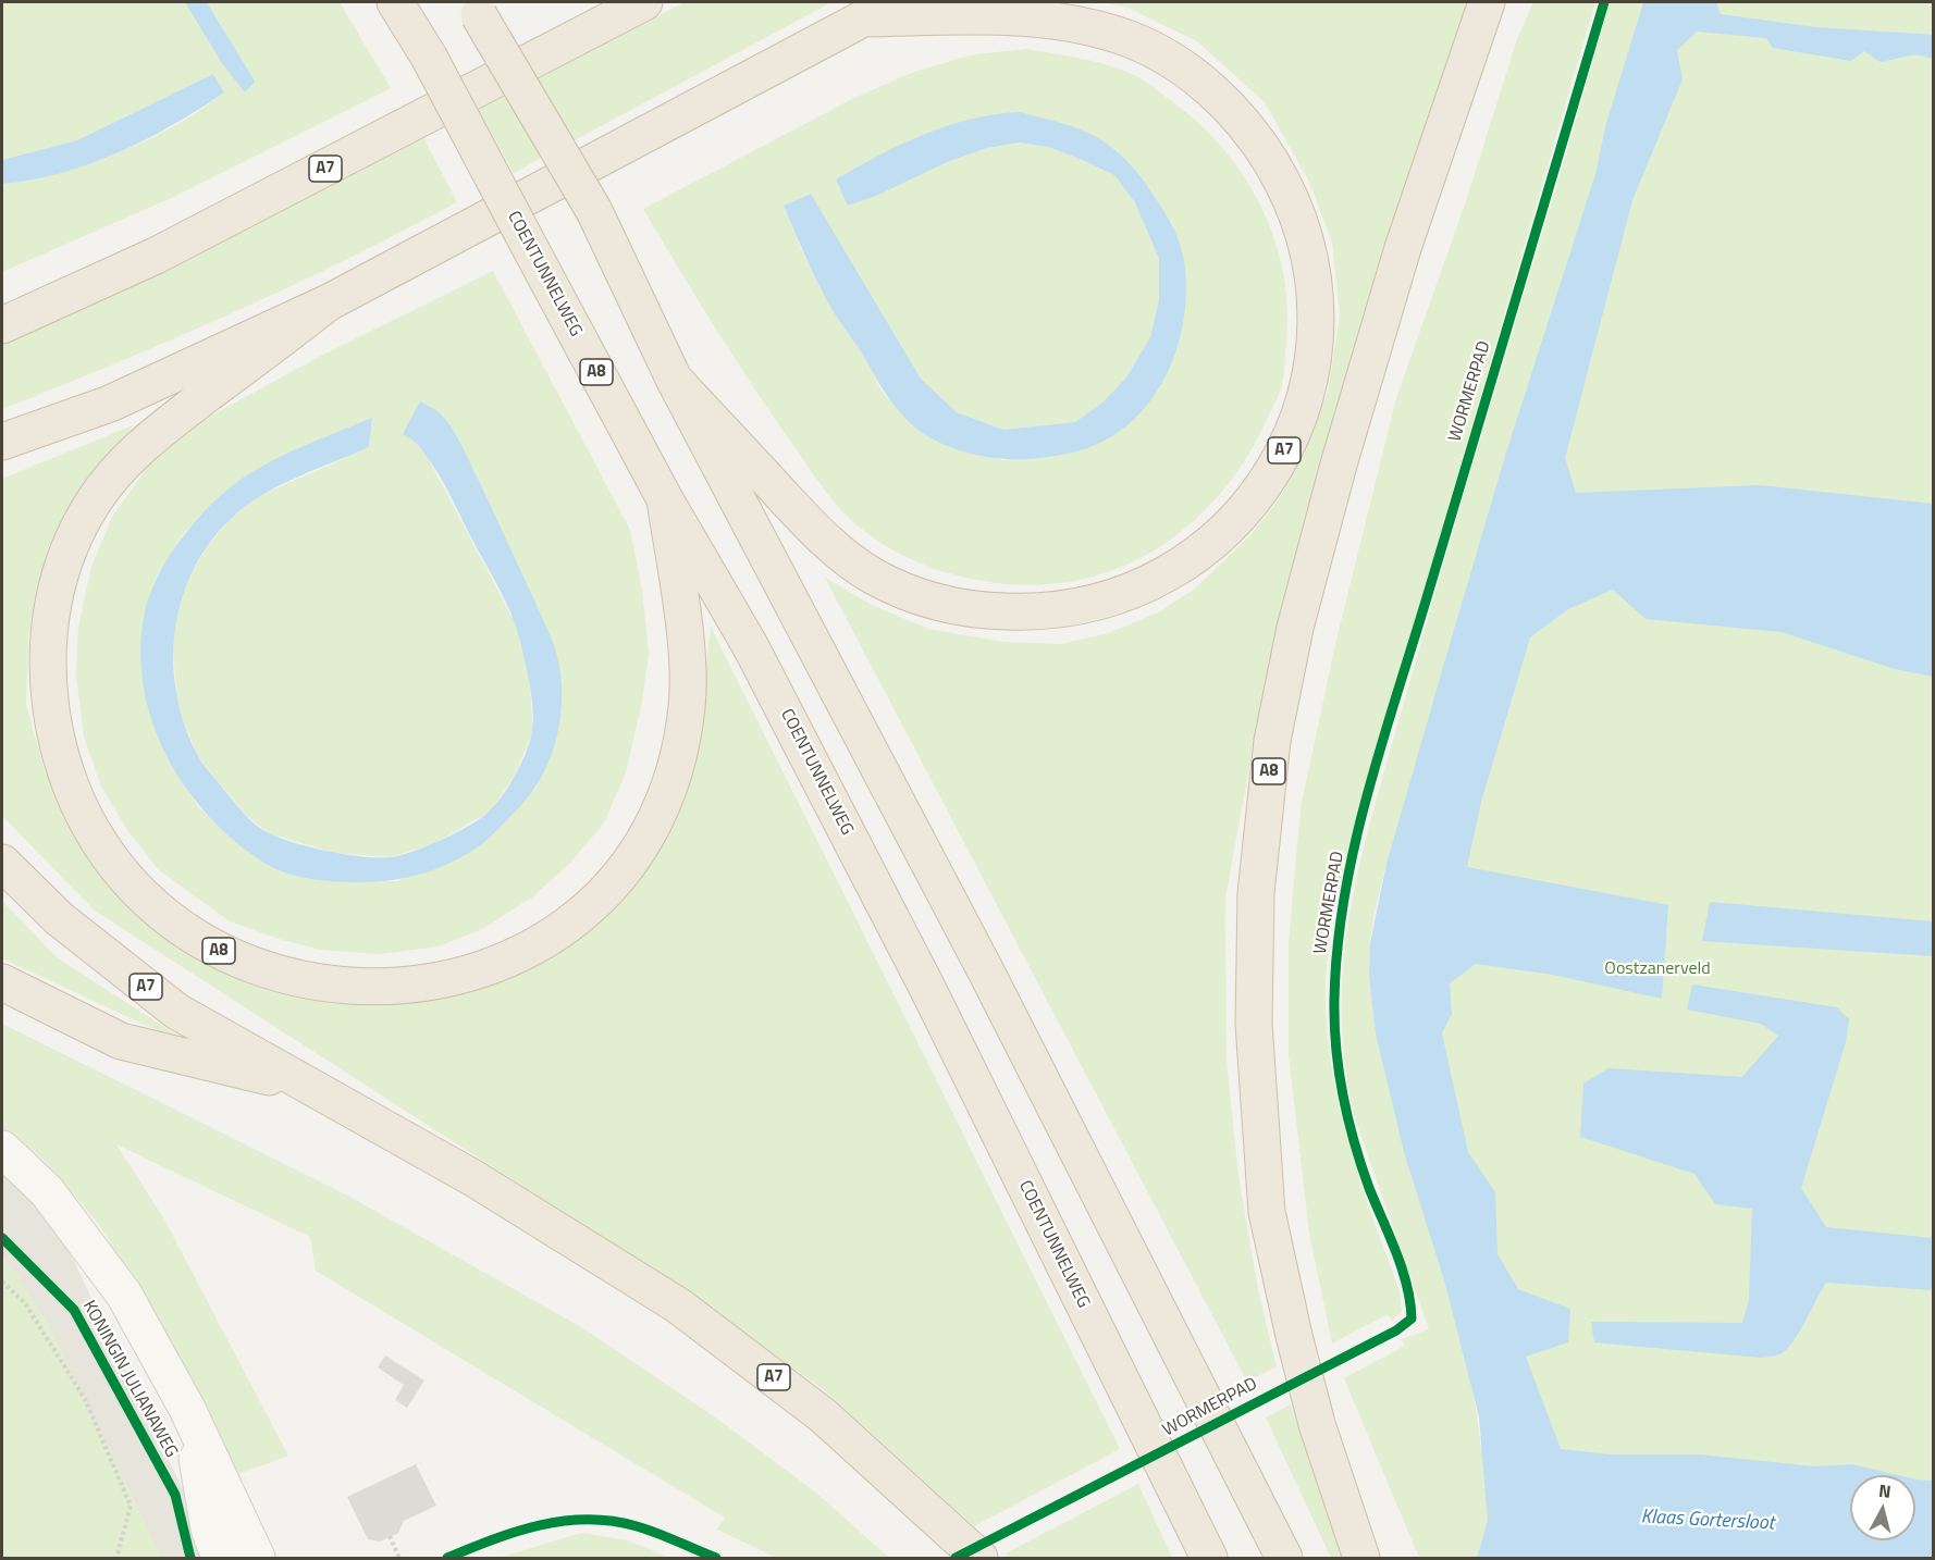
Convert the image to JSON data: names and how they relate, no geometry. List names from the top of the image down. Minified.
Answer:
{"streets":{"highway":["A7","COENTUNNELWEG","A8"],"main road":["KONINGIN JULIANAWEG"],"cycle path":["WORMERPAD"]},"crossings":[["A7","A8"],["COENTUNNELWEG","A8"]],"water":["Klaas Gortersloot"],"parks":["Oostzanerveld"],"north":"top"}
